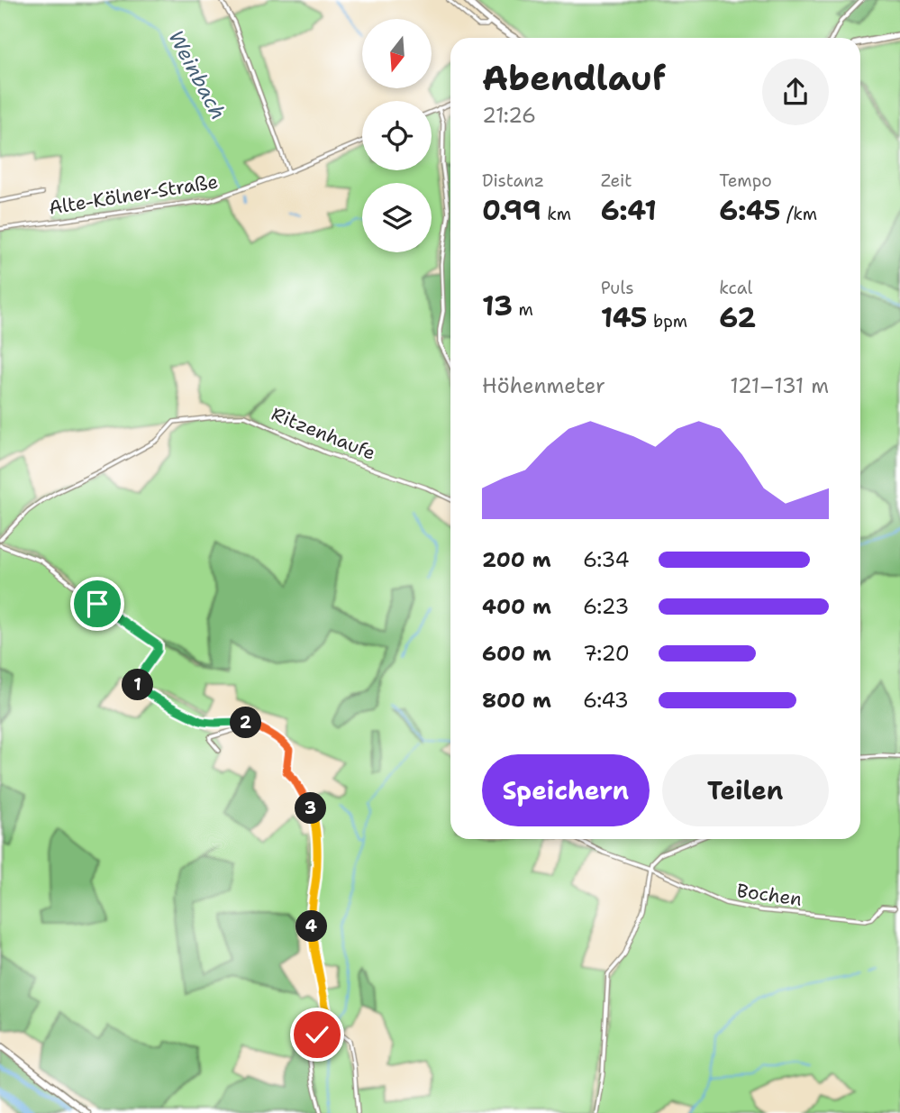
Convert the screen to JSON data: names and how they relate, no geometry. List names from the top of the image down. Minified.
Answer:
{"streets":{"street":["Alte-Kölner-Straße","Ritzenhaufe","Bochen"]},"water":["Weinbach"],"north":"bottom","page":{"heading":["Abendlauf","21:26"],"stats":[["Distanz","0.99 km"],["Zeit","6:41"],["Tempo","6:45 /km"],["13 m"],["Puls","145 bpm"],["kcal","62"]],"chart":["Höhenmeter","121–131 m"],"list":[{"name":"200 m","note":"6:34"},{"name":"400 m","note":"6:23"},{"name":"600 m","note":"7:20"},{"name":"800 m","note":"6:43"}],"pins":["1","2","3","4"],"buttons":["Speichern","Teilen"]}}
